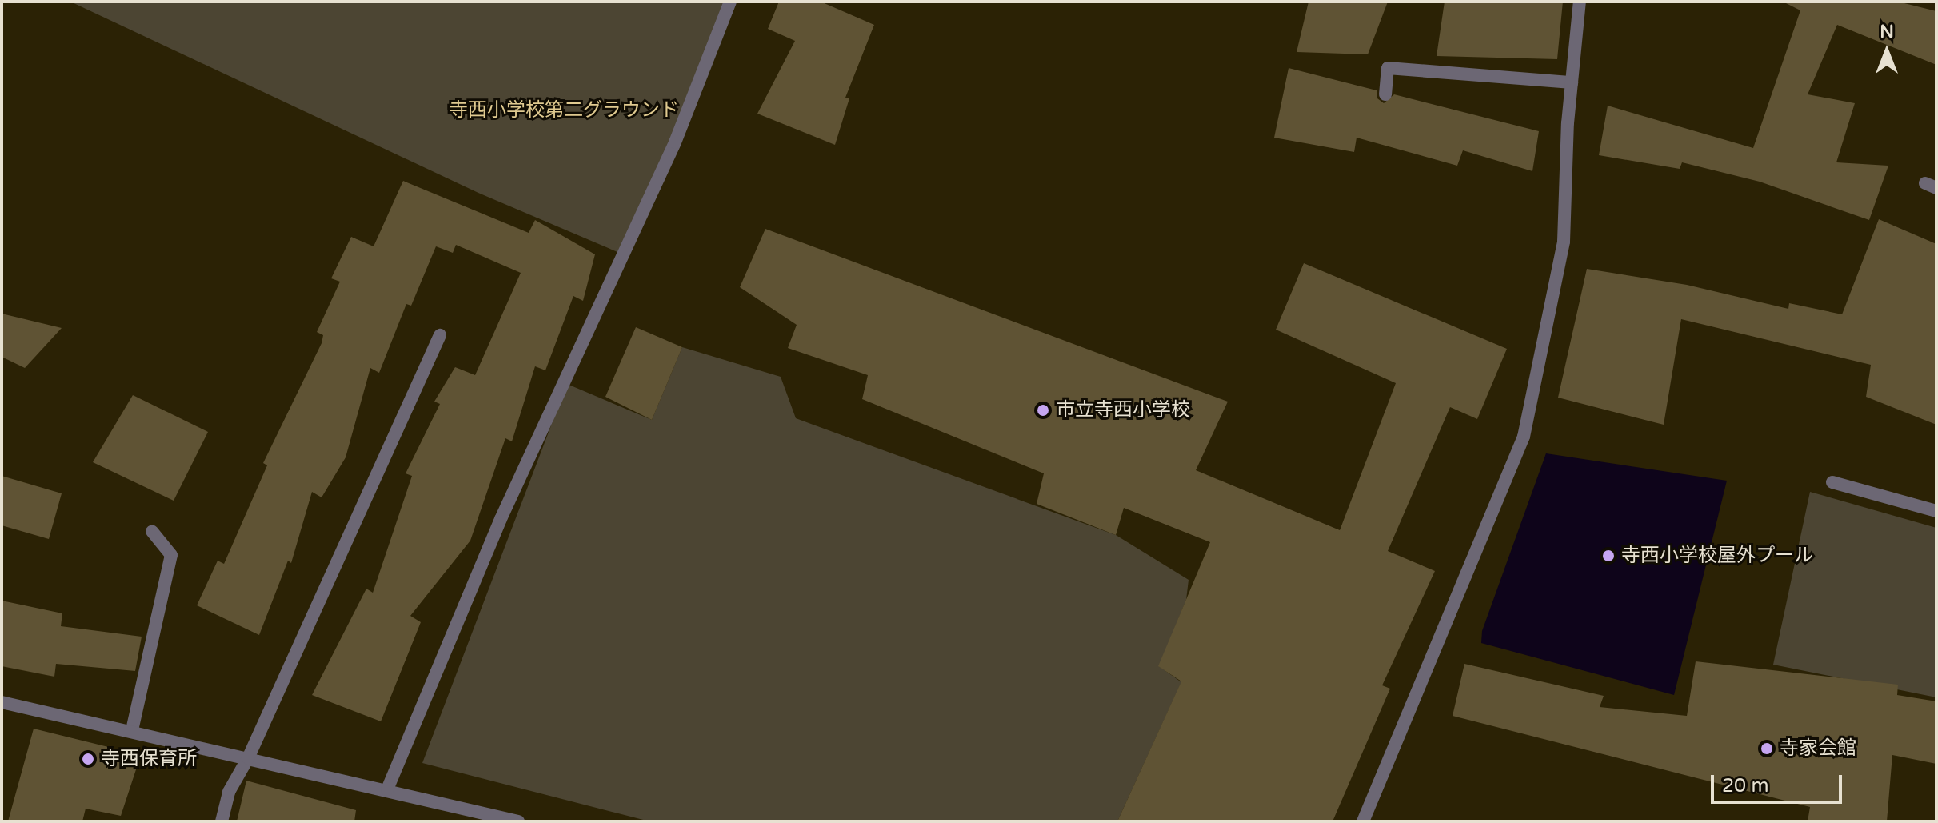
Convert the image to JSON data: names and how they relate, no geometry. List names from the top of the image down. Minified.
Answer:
{"parks":["寺西小学校第二グラウンド"],"places":["市立寺西小学校","寺西小学校屋外プール","寺家会館","寺西保育所"],"scale_bar":"20 m","north":"top"}
